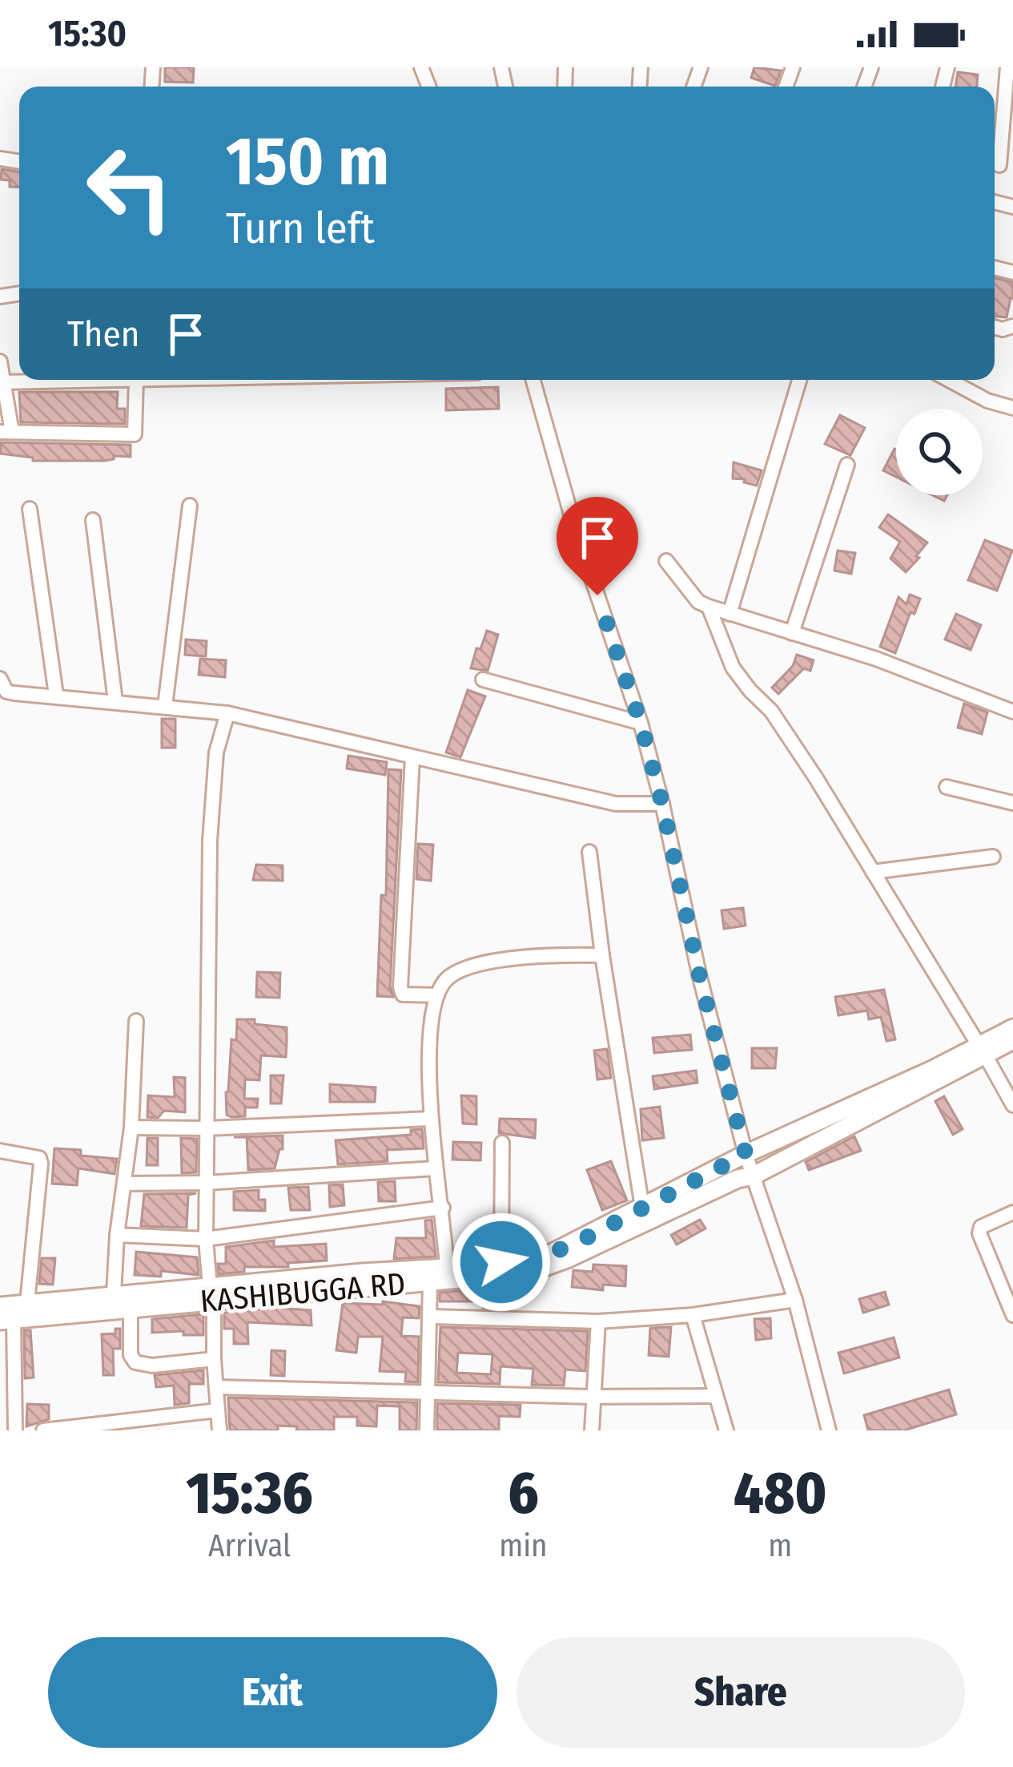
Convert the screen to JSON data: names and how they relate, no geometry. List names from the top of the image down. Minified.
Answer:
{"streets":{"main road":["KASHIBUGGA RD"]},"page":{"status":"15:30","turn":["150 m","Turn left"],"then":"Then","eta":["15:36","Arrival","6","min","480","m"],"buttons":["Exit","Share"]}}
